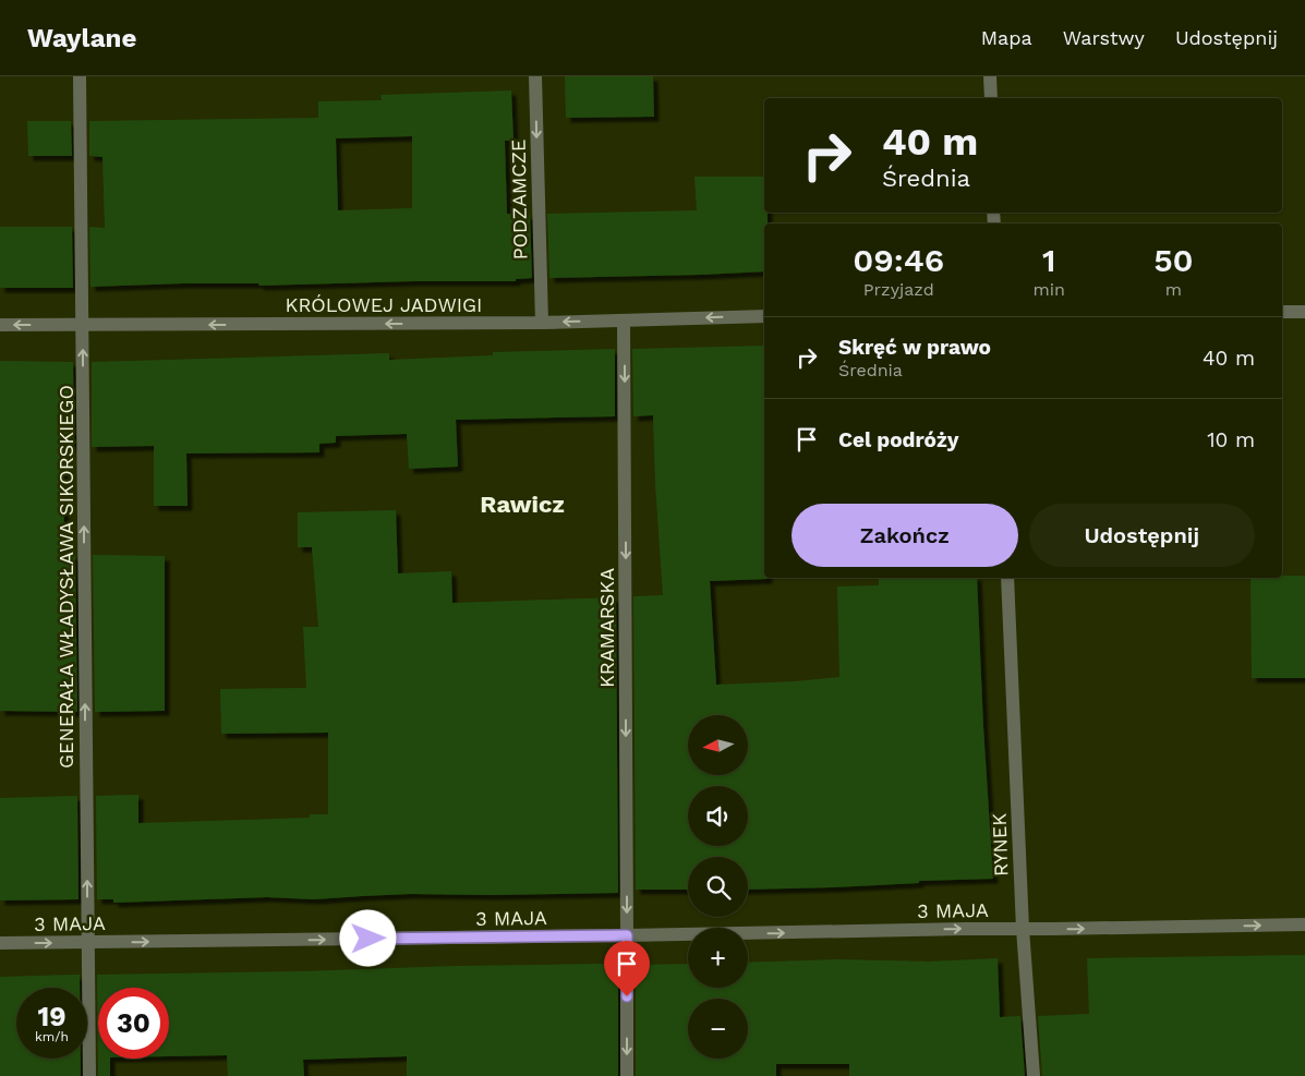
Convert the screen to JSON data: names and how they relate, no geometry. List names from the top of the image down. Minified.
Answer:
{"streets":{"street":["PODZAMCZE","KRÓLOWEJ JADWIGI","GENERAŁA WŁADYSŁAWA SIKORSKIEGO","KRAMARSKA","RYNEK","3 MAJA"]},"crossings":[["PODZAMCZE","KRÓLOWEJ JADWIGI"],["KRÓLOWEJ JADWIGI","GENERAŁA WŁADYSŁAWA SIKORSKIEGO"],["KRÓLOWEJ JADWIGI","KRAMARSKA"],["GENERAŁA WŁADYSŁAWA SIKORSKIEGO","3 MAJA"],["KRAMARSKA","3 MAJA"],["RYNEK","3 MAJA"]],"one_way":["PODZAMCZE","KRÓLOWEJ JADWIGI","GENERAŁA WŁADYSŁAWA SIKORSKIEGO","KRAMARSKA","3 MAJA"],"districts":["Rawicz"],"north":"left","page":{"header":"Waylane","nav":["Mapa","Warstwy","Udostępnij"],"turn":["40 m","Średnia"],"eta":["09:46","Przyjazd","1","min","50","m"],"list":[{"name":"Skręć w prawo","note":"Średnia","value":"40 m"},{"name":"Cel podróży","value":"10 m"}],"buttons":["Zakończ","Udostępnij"],"map_buttons":["+","−"],"speed":"19 km/h","limit":"30"}}
